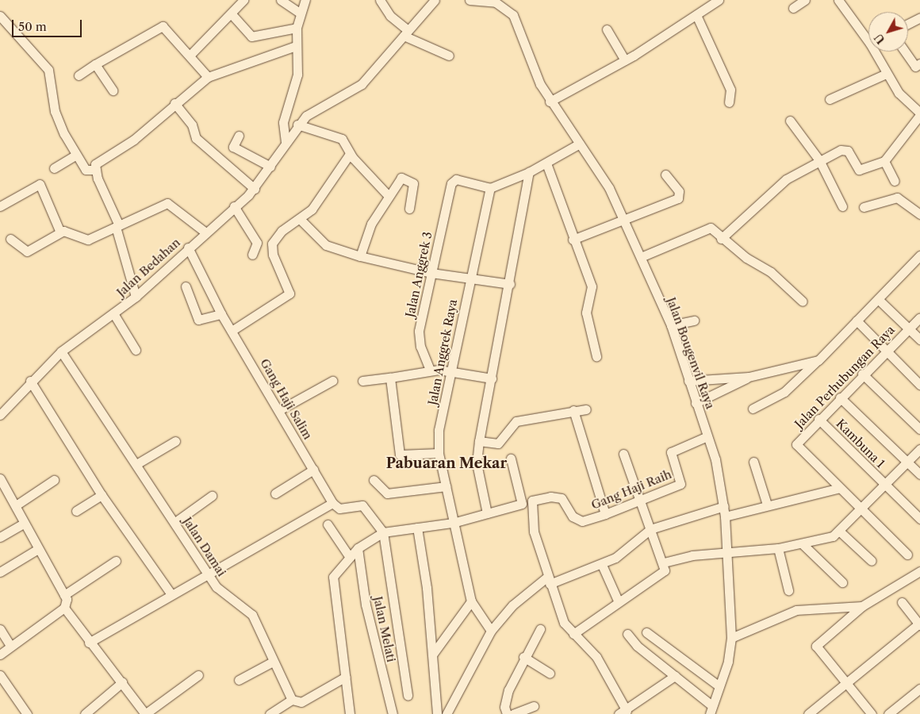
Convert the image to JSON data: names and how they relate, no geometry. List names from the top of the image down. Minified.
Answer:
{"streets":{"street":["Jalan Bedahan","Jalan Anggrek 3","Jalan Anggrek Raya","Jalan Bougenvil Raya","Jalan Perhubungan Raya","Gang Haji Salim","Kambuna 1","Gang Haji Raih","Jalan Damai","Jalan Melati"]},"crossings":[["Jalan Bedahan","Gang Haji Salim"],["Jalan Bedahan","Jalan Damai"],["Jalan Anggrek 3","Jalan Anggrek Raya"],["Jalan Bougenvil Raya","Gang Haji Raih"],["Jalan Perhubungan Raya","Kambuna 1"]],"districts":["Pabuaran Mekar"],"scale_bar":"50 m","north":"bottom left"}
